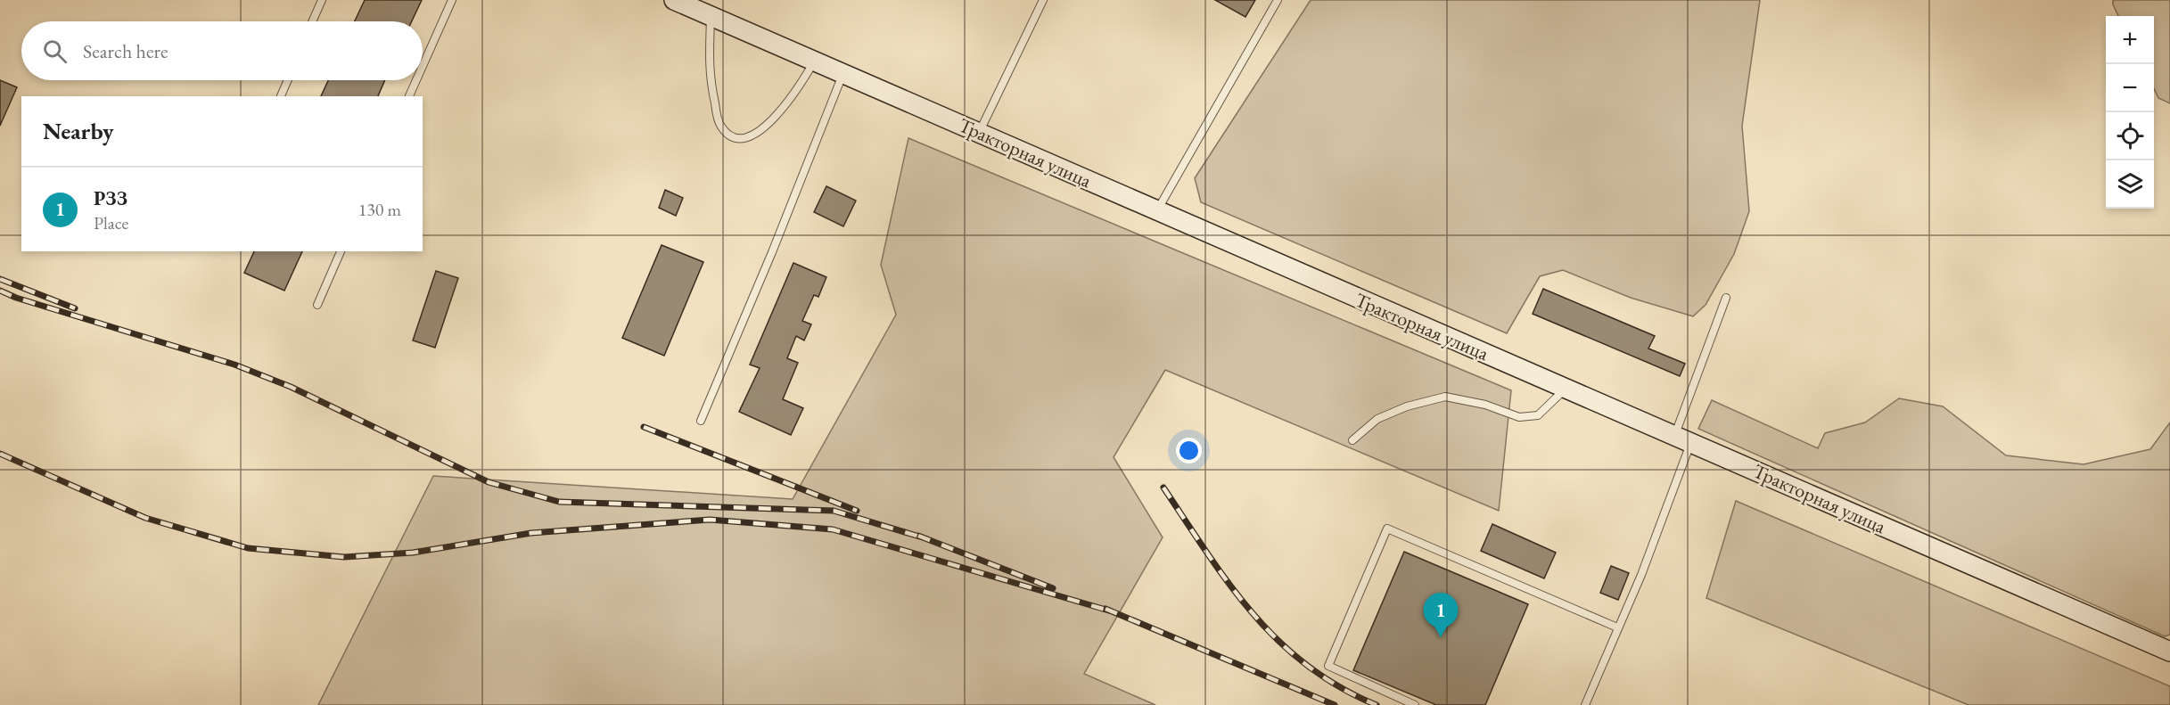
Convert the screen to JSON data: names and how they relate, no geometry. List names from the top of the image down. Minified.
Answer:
{"streets":{"main road":["Тракторная улица"]},"page":{"map_buttons":["+","−"],"search":"Search here","heading":"Nearby","list":[{"mark":"1","name":"РЗЗ","note":"Place","value":"130 m"}],"pins":"1"}}
